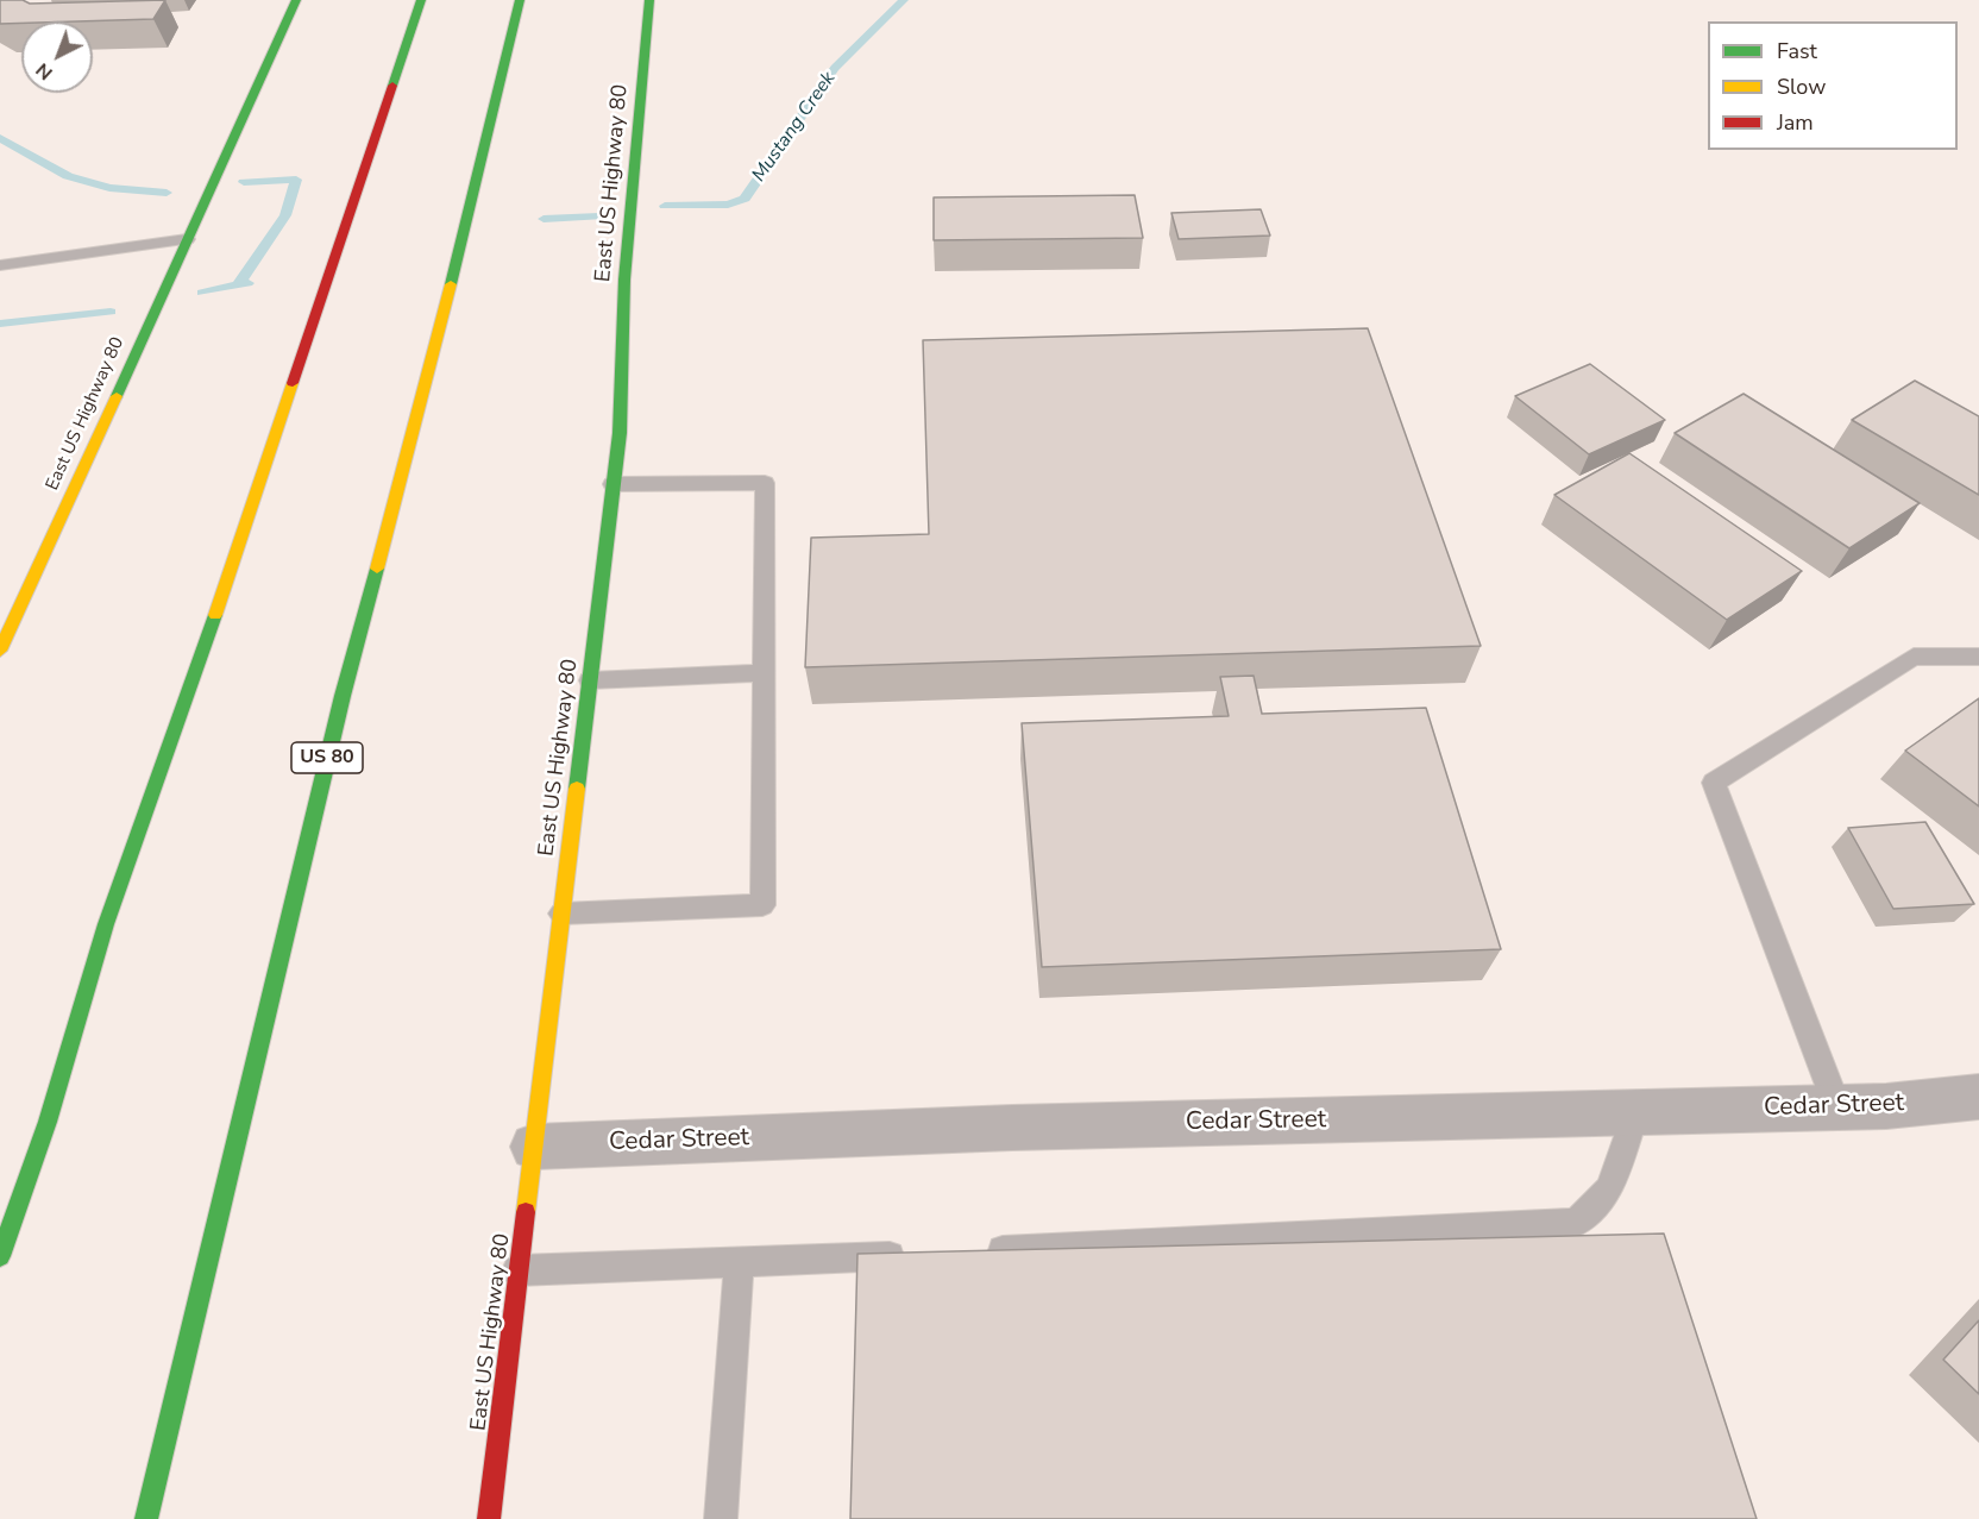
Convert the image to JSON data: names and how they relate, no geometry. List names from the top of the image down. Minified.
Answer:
{"streets":{"main road":["East US Highway 80","US 80"],"street":["Cedar Street"]},"crossings":[["East US Highway 80","Cedar Street"]],"water":["Mustang Creek"],"legend":["Fast","Slow","Jam"],"north":"bottom left"}
